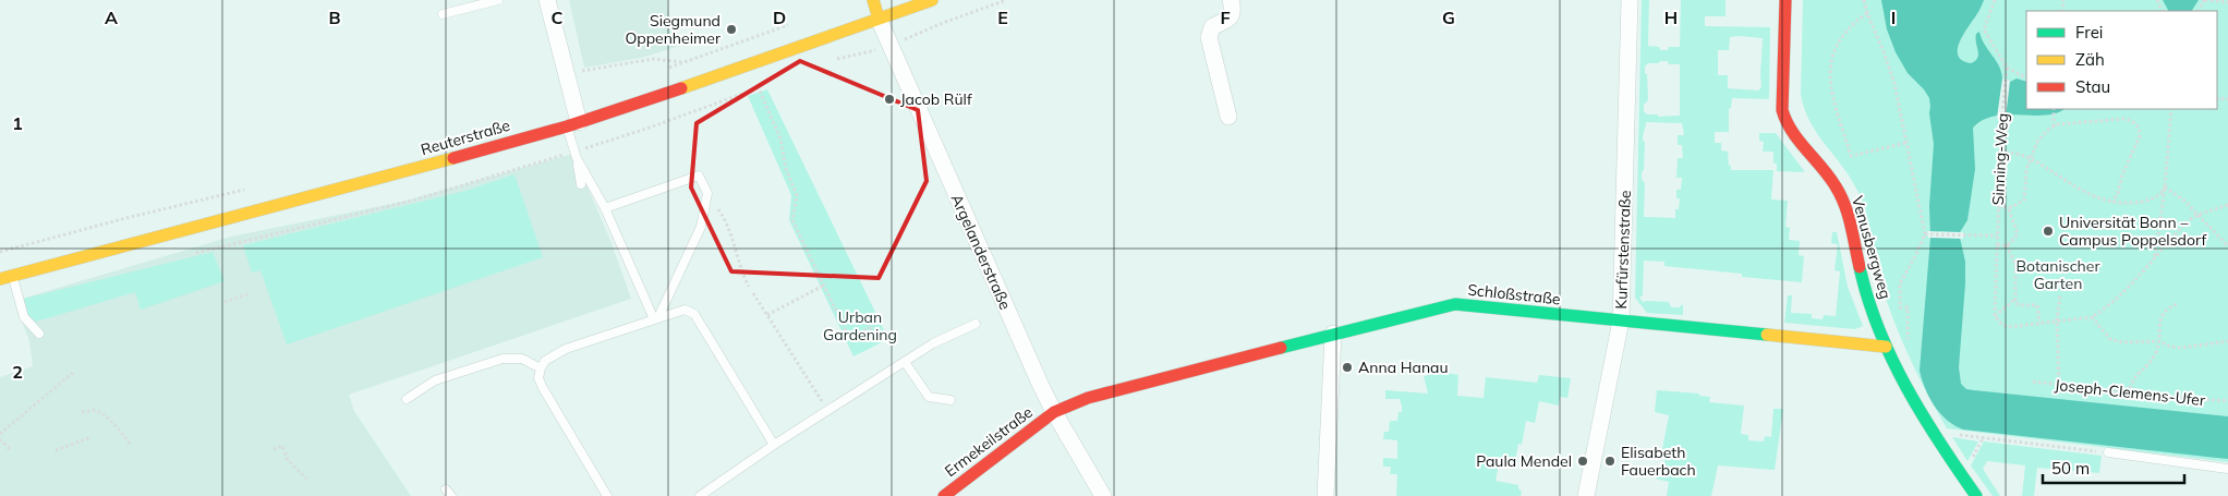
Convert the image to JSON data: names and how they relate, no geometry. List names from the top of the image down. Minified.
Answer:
{"streets":{"street":["Reuterstraße","Venusbergweg","Kurfürstenstraße","Argelanderstraße","Schloßstraße","Ermekeilstraße"],"path":["Sinning-Weg","Joseph-Clemens-Ufer"]},"crossings":[["Reuterstraße","Argelanderstraße"],["Venusbergweg","Schloßstraße"],["Kurfürstenstraße","Schloßstraße"],["Argelanderstraße","Schloßstraße"],["Argelanderstraße","Ermekeilstraße"],["Schloßstraße","Ermekeilstraße"]],"parks":["Botanischer Garten","Urban Gardening"],"places":["Siegmund Oppenheimer","Jacob Rülf","Universität Bonn – Campus Poppelsdorf","Anna Hanau","Paula Mendel","Elisabeth Fauerbach"],"legend":["Frei","Zäh","Stau"],"scale_bar":"50 m","grid":{"columns":["A","B","C","D","E","F","G","H","I"],"rows":["1","2"]}}
